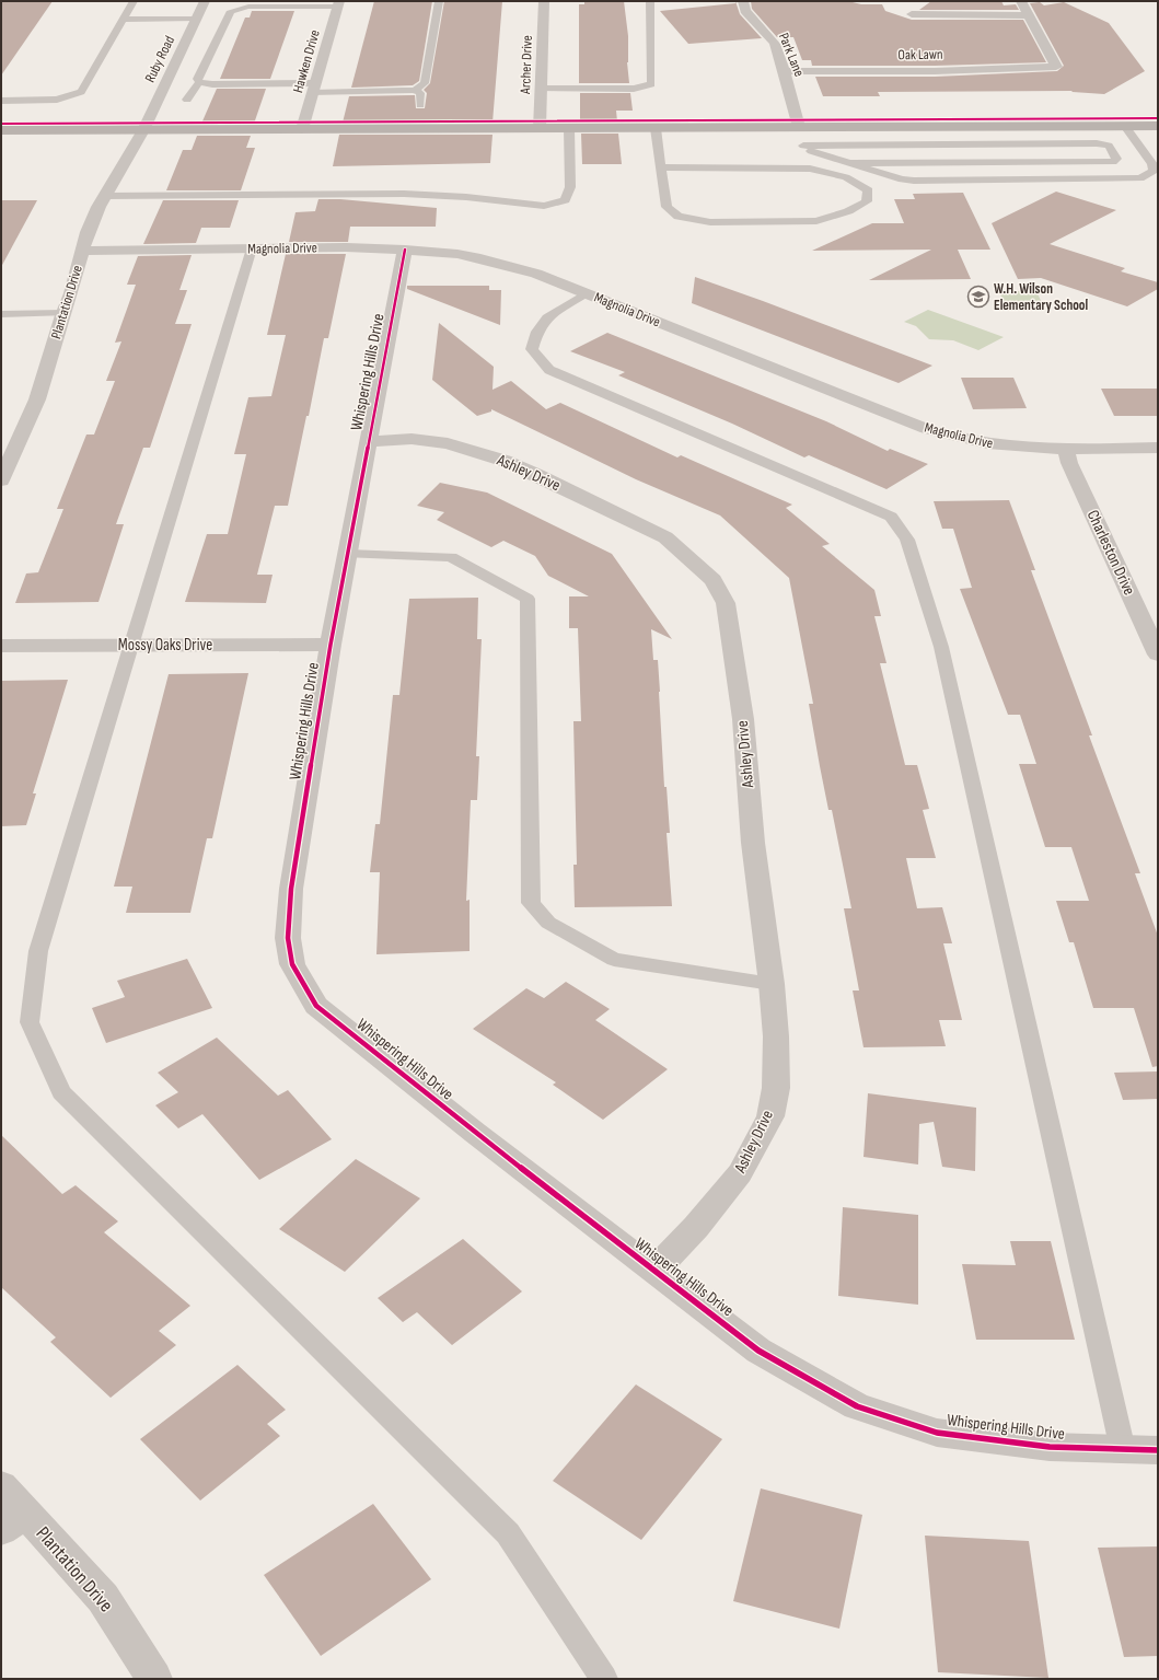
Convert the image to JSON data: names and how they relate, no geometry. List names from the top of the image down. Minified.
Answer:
{"streets":{"street":["Park Lane","Oak Lawn","Ruby Road","Hawken Drive","Archer Drive","Magnolia Drive","Plantation Drive","Whispering Hills Drive","Ashley Drive","Charleston Drive","Mossy Oaks Drive"]},"crossings":[["Park Lane","Oak Lawn"],["Ruby Road","Plantation Drive"],["Magnolia Drive","Plantation Drive"],["Magnolia Drive","Whispering Hills Drive"],["Magnolia Drive","Charleston Drive"],["Whispering Hills Drive","Ashley Drive"],["Whispering Hills Drive","Mossy Oaks Drive"]],"places":{"school or university":["W.H. Wilson Elementary School"]}}
